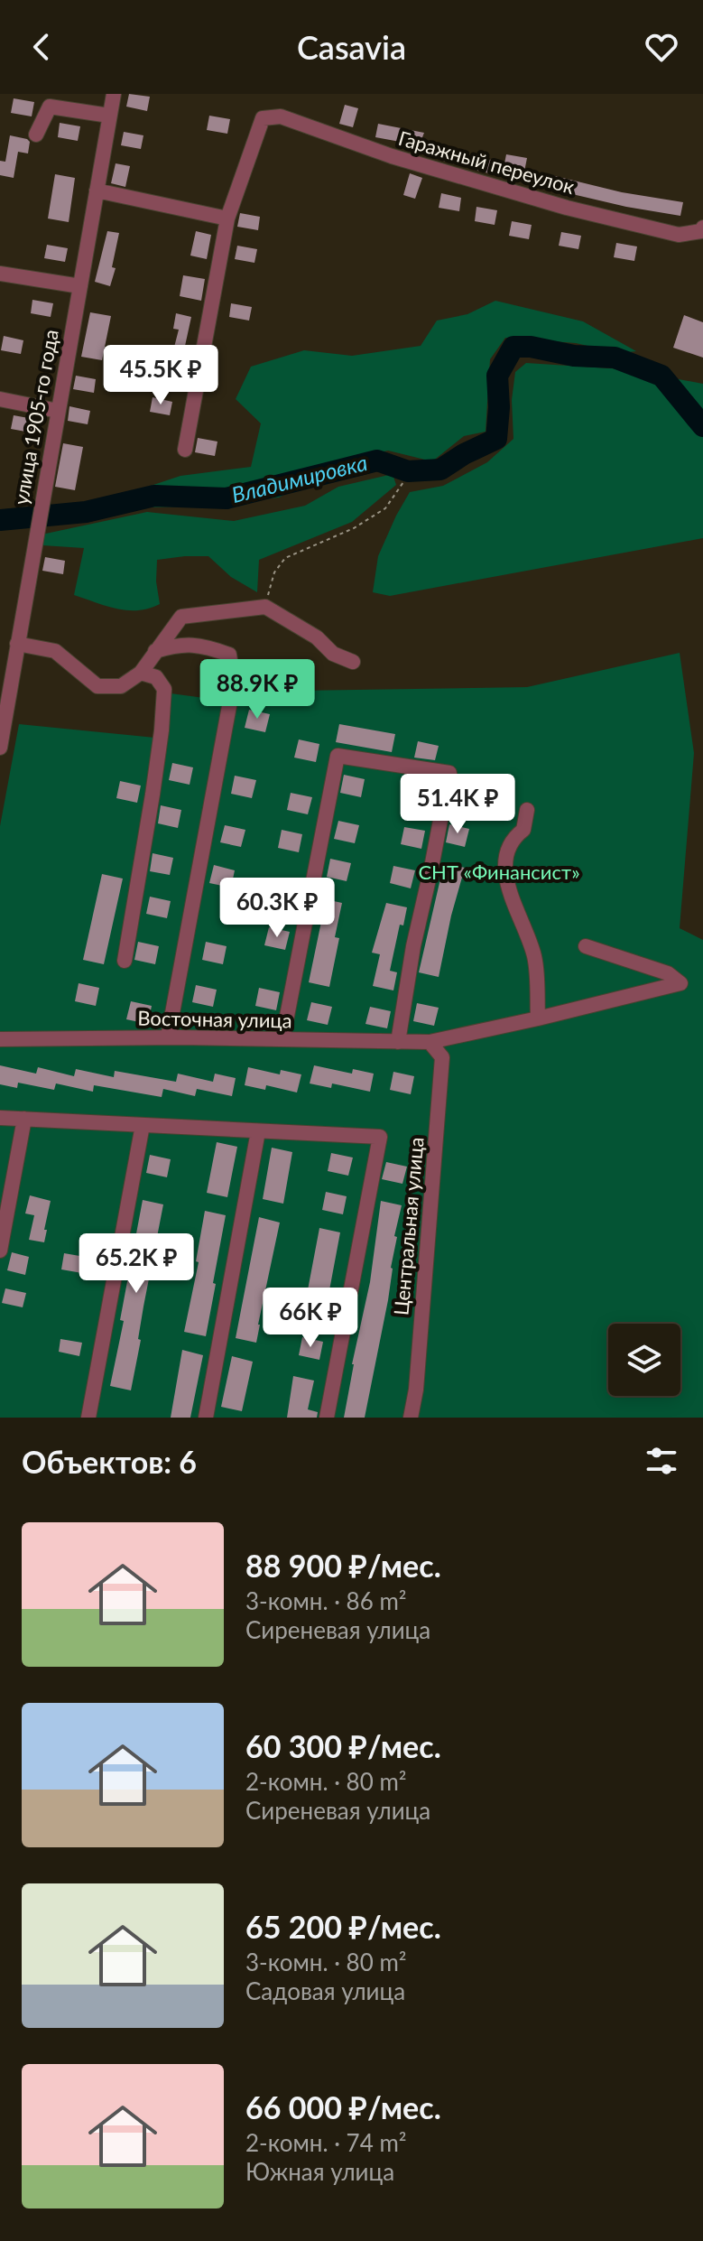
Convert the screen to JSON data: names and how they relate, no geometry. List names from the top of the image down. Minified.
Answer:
{"streets":{"street":["Гаражный переулок","улица 1905-го года","Восточная улица","Центральная улица"]},"crossings":[["Восточная улица","Центральная улица"]],"water":["Владимировка"],"parks":["СНТ «Финансист»"],"page":{"header":"Casavia","price":["45.5K ₽","88.9K ₽","51.4K ₽","60.3K ₽","65.2K ₽","66K ₽"],"heading":"Объектов: 6","list":[{"name":"88 900 ₽/мес.","note":"3-комн. · 86 m² · Сиреневая улица"},{"name":"60 300 ₽/мес.","note":"2-комн. · 80 m² · Сиреневая улица"},{"name":"65 200 ₽/мес.","note":"3-комн. · 80 m² · Садовая улица"},{"name":"66 000 ₽/мес.","note":"2-комн. · 74 m² · Южная улица"}]}}
